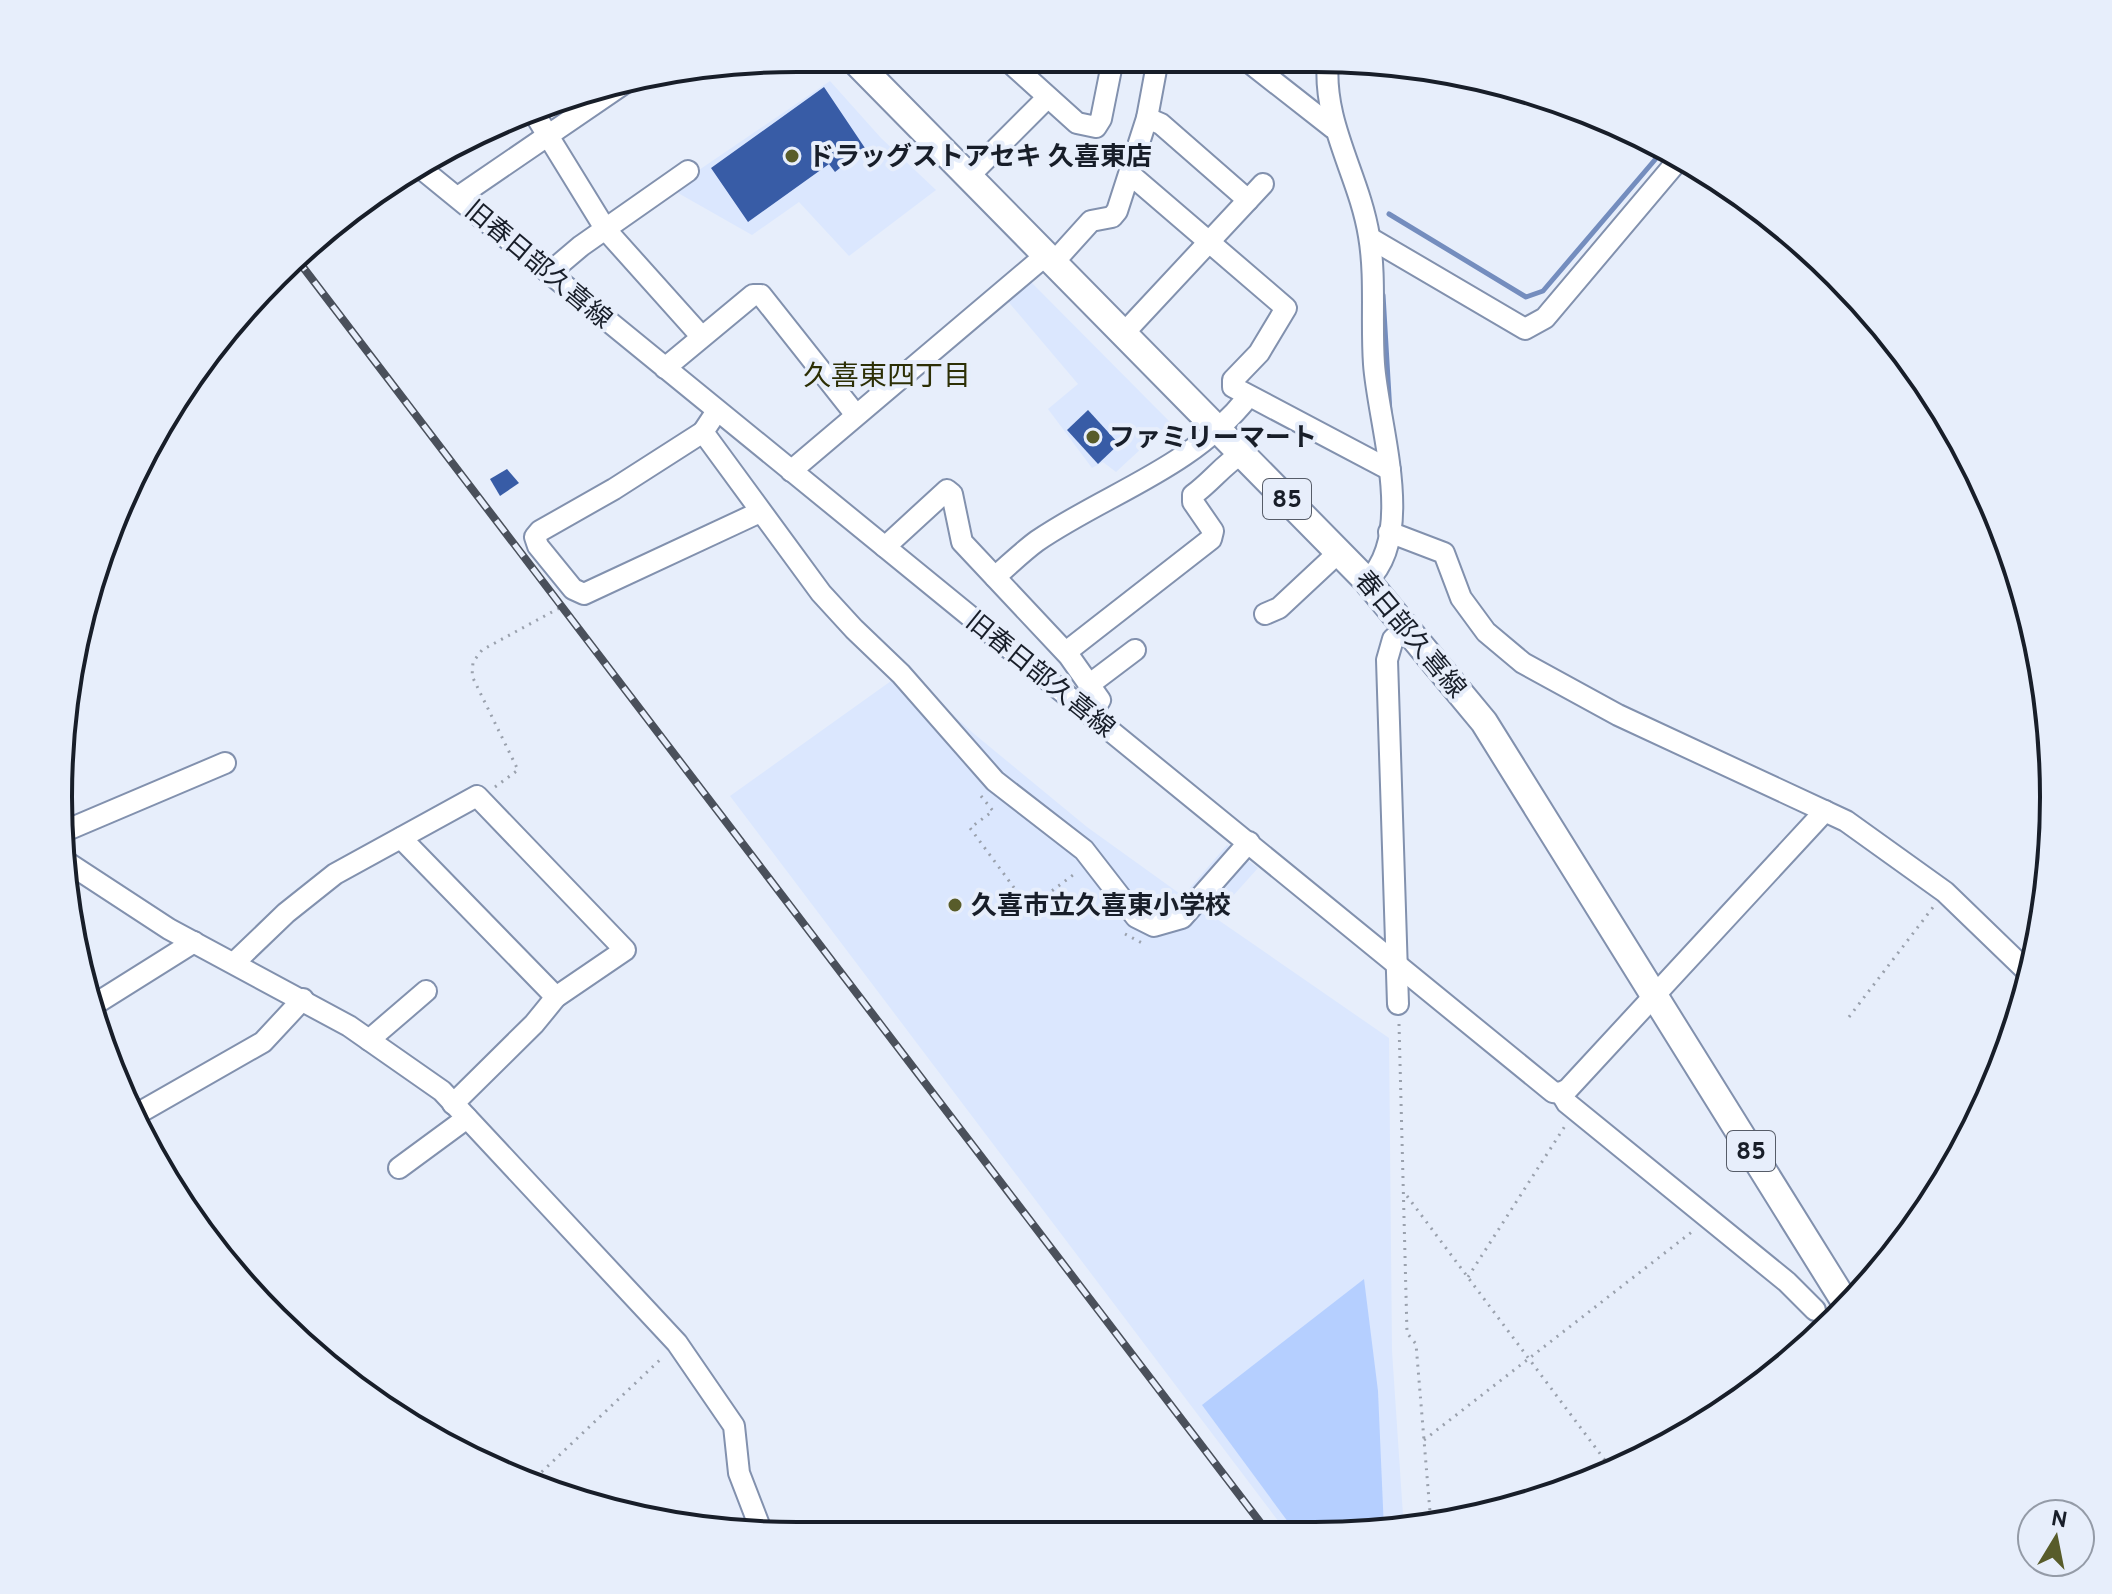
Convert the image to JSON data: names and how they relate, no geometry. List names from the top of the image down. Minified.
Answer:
{"streets":{"main road":["85","春日部久喜線"],"street":["旧春日部久喜線"]},"districts":["久喜東四丁目"],"places":["ドラッグストアセキ 久喜東店","ファミリーマート","久喜市立久喜東小学校"],"north":"top"}
